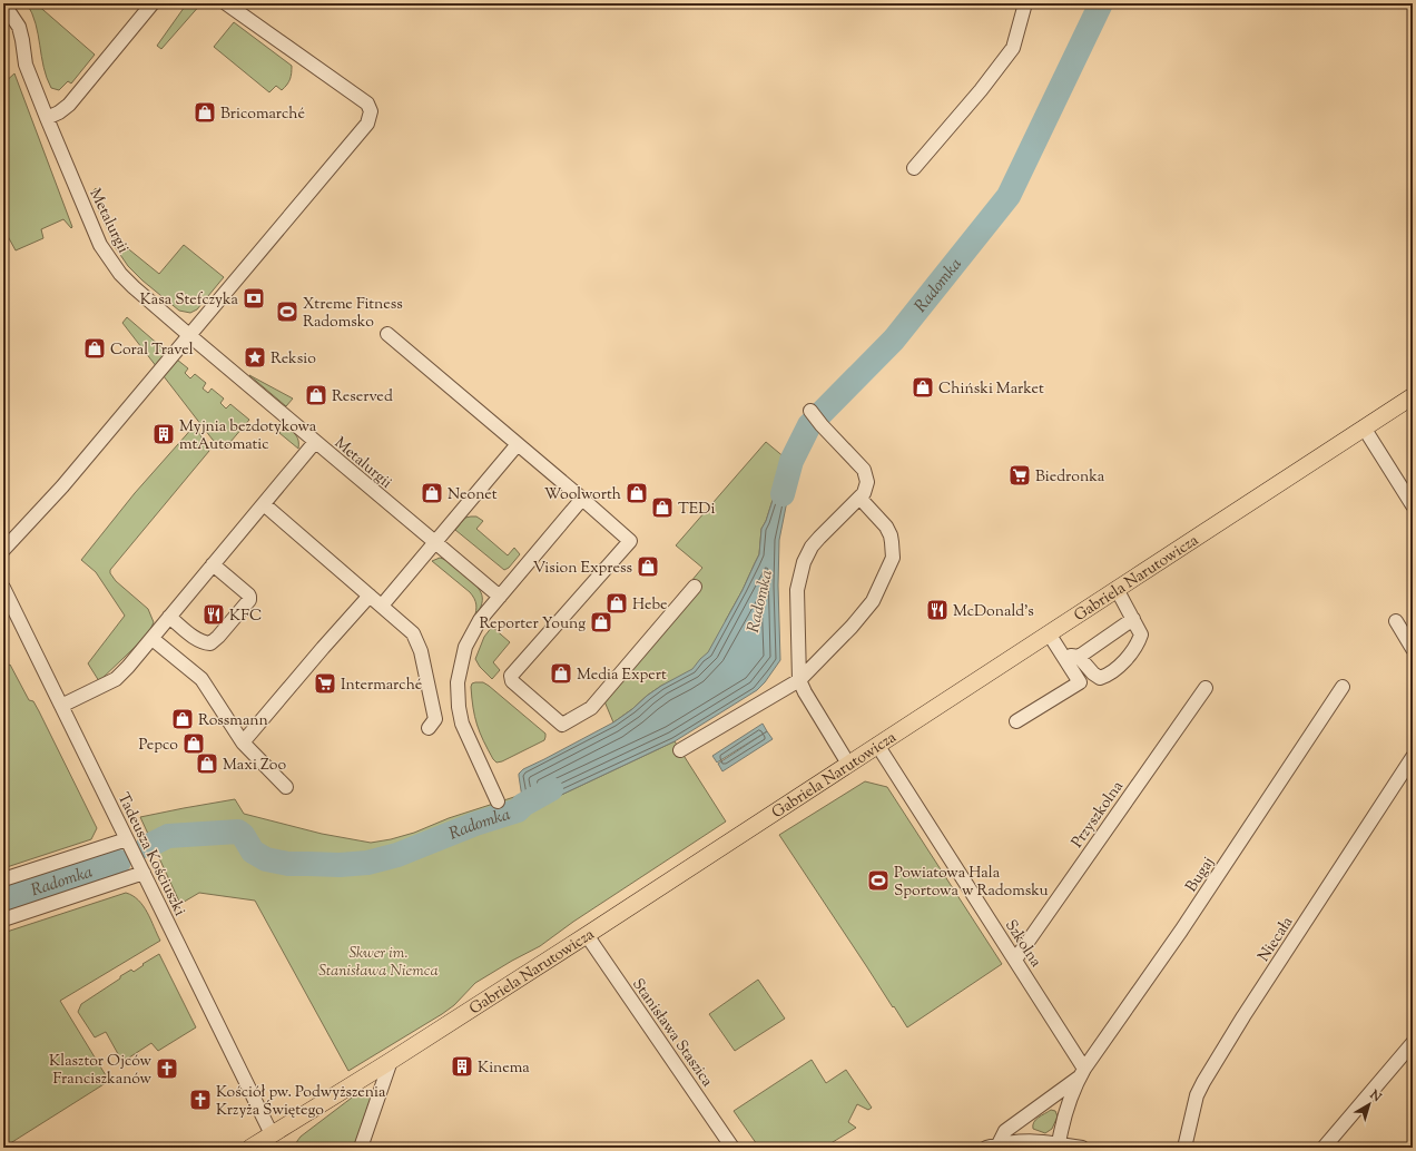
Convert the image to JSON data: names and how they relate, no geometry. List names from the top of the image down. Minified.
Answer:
{"streets":{"main road":["Gabriela Narutowicza"],"street":["Metalurgii","Przyszkolna","Tadeusza Kościuszki","Bugaj","Niecała","Szkolna","Stanisława Staszica"]},"crossings":[["Gabriela Narutowicza","Tadeusza Kościuszki"],["Gabriela Narutowicza","Szkolna"],["Gabriela Narutowicza","Stanisława Staszica"],["Przyszkolna","Szkolna"],["Bugaj","Szkolna"]],"water":["Radomka"],"parks":["Skwer im. Stanisława Niemca"],"places":{"shop":["Bricomarché","Coral Travel","Chiński Market","Reserved","Neonet","Woolworth","TEDi","Vision Express","Hebe","Reporter Young","Media Expert","Rossmann","Pepco","Maxi Zoo"],"bank":["Kasa Stefczyka"],"sports":["Xtreme Fitness Radomsko","Powiatowa Hala Sportowa w Radomsku"],"place":["Reksio"],"building":["Myjnia bezdotykowa mtAutomatic","Kinema"],"supermarket":["Biedronka","Intermarché"],"restaurant":["McDonald's","KFC"],"church":["Klasztor Ojców Franciszkanów","Kościół pw. Podwyższenia Krzyża Świętego"]},"north":"top right"}
